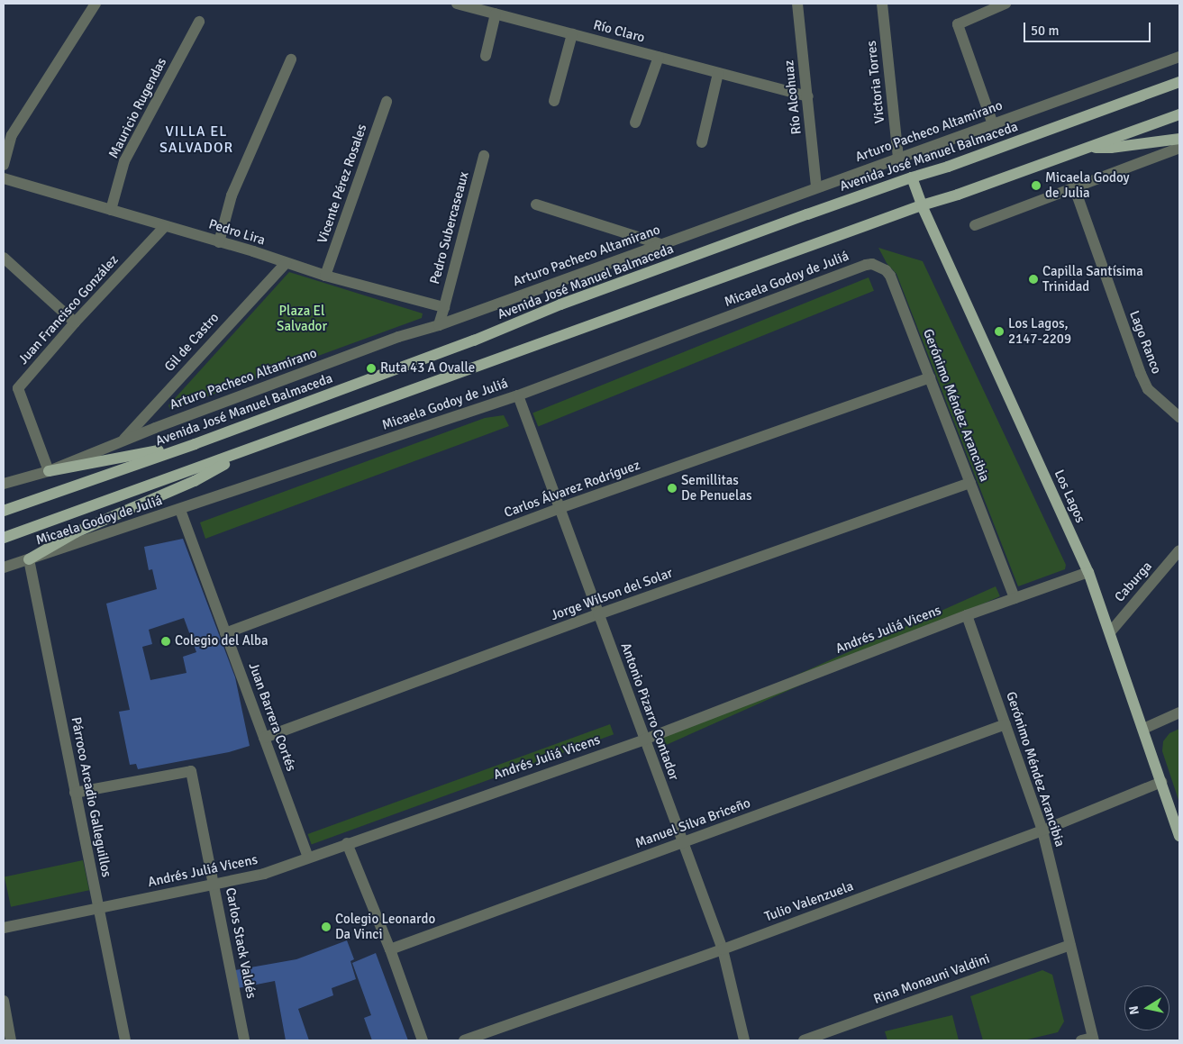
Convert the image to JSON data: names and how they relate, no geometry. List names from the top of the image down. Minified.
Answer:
{"streets":{"main road":["Avenida José Manuel Balmaceda","Los Lagos"],"street":["Río Claro","Victoria Torres","Río Alcohuaz","Mauricio Rugendas","Arturo Pacheco Altamirano","Vicente Pérez Rosales","Pedro Subercaseaux","Pedro Lira","Micaela Godoy de Juliá","Juan Francisco González","Gil de Castro","Lago Ranco","Gerónimo Méndez Arancibia","Carlos Álvarez Rodríguez","Caburga","Jorge Wilson del Solar","Andrés Juliá Vicens","Antonio Pizarro Contador","Juan Barrera Cortés","Párroco Arcadio Galleguillos","Manuel Silva Briceño","Tulio Valenzuela","Carlos Stack Valdés","Rina Monauni Valdini"]},"crossings":[["Río Claro","Río Alcohuaz"],["Victoria Torres","Arturo Pacheco Altamirano"],["Río Alcohuaz","Arturo Pacheco Altamirano"],["Mauricio Rugendas","Pedro Lira"],["Arturo Pacheco Altamirano","Juan Francisco González"],["Arturo Pacheco Altamirano","Gil de Castro"],["Avenida José Manuel Balmaceda","Los Lagos"],["Vicente Pérez Rosales","Pedro Lira"],["Pedro Subercaseaux","Pedro Lira"],["Pedro Lira","Juan Francisco González"],["Pedro Lira","Gil de Castro"],["Micaela Godoy de Juliá","Gerónimo Méndez Arancibia"],["Micaela Godoy de Juliá","Antonio Pizarro Contador"],["Micaela Godoy de Juliá","Juan Barrera Cortés"],["Micaela Godoy de Juliá","Párroco Arcadio Galleguillos"],["Gerónimo Méndez Arancibia","Carlos Álvarez Rodríguez"],["Gerónimo Méndez Arancibia","Jorge Wilson del Solar"],["Gerónimo Méndez Arancibia","Andrés Juliá Vicens"],["Gerónimo Méndez Arancibia","Manuel Silva Briceño"],["Gerónimo Méndez Arancibia","Tulio Valenzuela"],["Gerónimo Méndez Arancibia","Rina Monauni Valdini"],["Carlos Álvarez Rodríguez","Antonio Pizarro Contador"],["Carlos Álvarez Rodríguez","Juan Barrera Cortés"],["Los Lagos","Caburga"],["Los Lagos","Andrés Juliá Vicens"],["Los Lagos","Tulio Valenzuela"],["Jorge Wilson del Solar","Antonio Pizarro Contador"],["Jorge Wilson del Solar","Juan Barrera Cortés"],["Andrés Juliá Vicens","Antonio Pizarro Contador"],["Andrés Juliá Vicens","Juan Barrera Cortés"],["Andrés Juliá Vicens","Párroco Arcadio Galleguillos"],["Andrés Juliá Vicens","Carlos Stack Valdés"],["Antonio Pizarro Contador","Manuel Silva Briceño"],["Antonio Pizarro Contador","Tulio Valenzuela"],["Párroco Arcadio Galleguillos","Carlos Stack Valdés"]],"districts":["VILLA EL SALVADOR"],"parks":["Plaza El Salvador"],"places":["Micaela Godoy de Julia","Capilla Santísima Trinidad","Los Lagos, 2147-2209","Ruta 43 A Ovalle","Semillitas De Penuelas","Colegio del Alba","Colegio Leonardo Da Vinci"],"scale_bar":"50 m","north":"left"}
